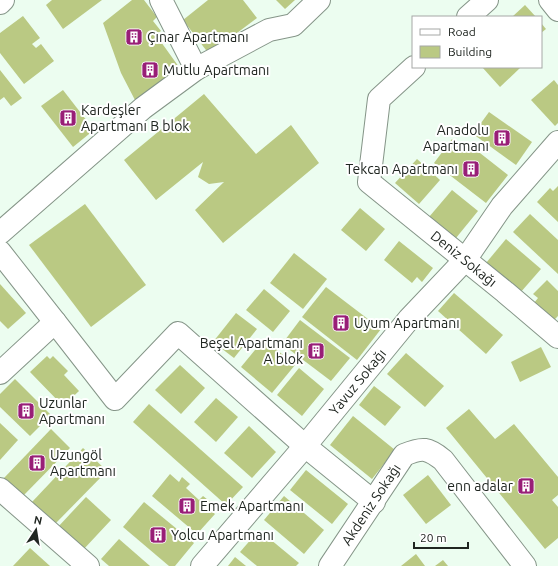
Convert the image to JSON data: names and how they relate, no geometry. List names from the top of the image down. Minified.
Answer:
{"streets":{"street":["Deniz Sokağı","Yavuz Sokağı","Akdeniz Sokağı"]},"crossings":[["Deniz Sokağı","Yavuz Sokağı"]],"places":{"building":["Çınar Apartmanı","Mutlu Apartmanı","Kardeşler Apartmanı B blok","Anadolu Apartmanı","Tekcan Apartmanı","Uyum Apartmanı","Beşel Apartmanı A blok","Uzunlar Apartmanı","Uzungöl Apartmanı","enn adalar","Emek Apartmanı","Yolcu Apartmanı"]},"legend":["Road","Building"],"scale_bar":"20 m","north":"top"}
